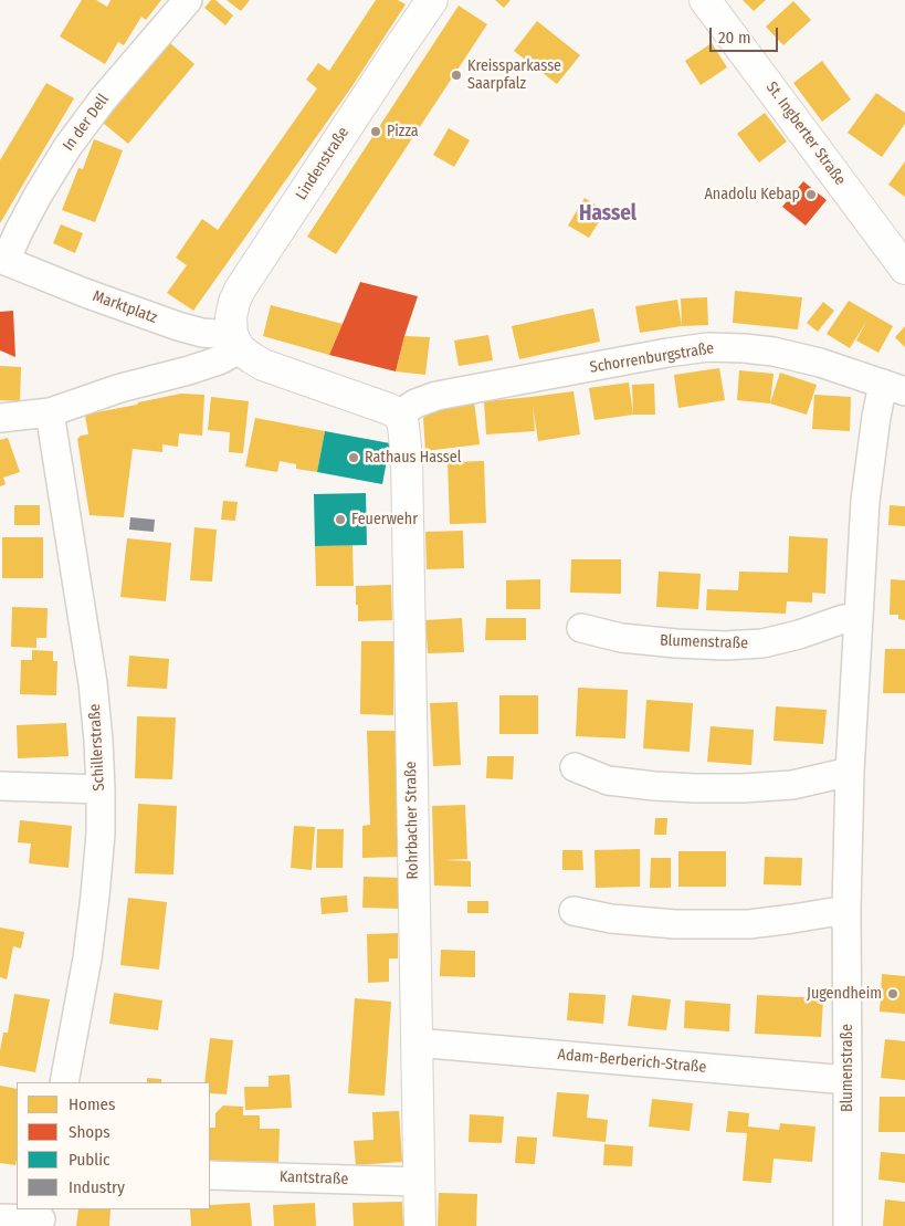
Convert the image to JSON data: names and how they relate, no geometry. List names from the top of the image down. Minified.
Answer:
{"streets":{"street":["In der Dell","St. Ingberter Straße","Lindenstraße","Marktplatz","Schorrenburgstraße","Blumenstraße","Schillerstraße","Rohrbacher Straße","Adam-Berberich-Straße","Kantstraße"]},"crossings":[["In der Dell","Marktplatz"],["Lindenstraße","Marktplatz"],["Marktplatz","Schorrenburgstraße"],["Marktplatz","Rohrbacher Straße"],["Schorrenburgstraße","Blumenstraße"],["Schorrenburgstraße","Rohrbacher Straße"],["Blumenstraße","Adam-Berberich-Straße"],["Rohrbacher Straße","Adam-Berberich-Straße"],["Rohrbacher Straße","Kantstraße"]],"districts":["Hassel"],"places":["Kreissparkasse Saarpfalz","Pizza","Anadolu Kebap","Rathaus Hassel","Feuerwehr","Jugendheim"],"legend":["Homes","Shops","Public","Industry"],"scale_bar":"20 m"}
